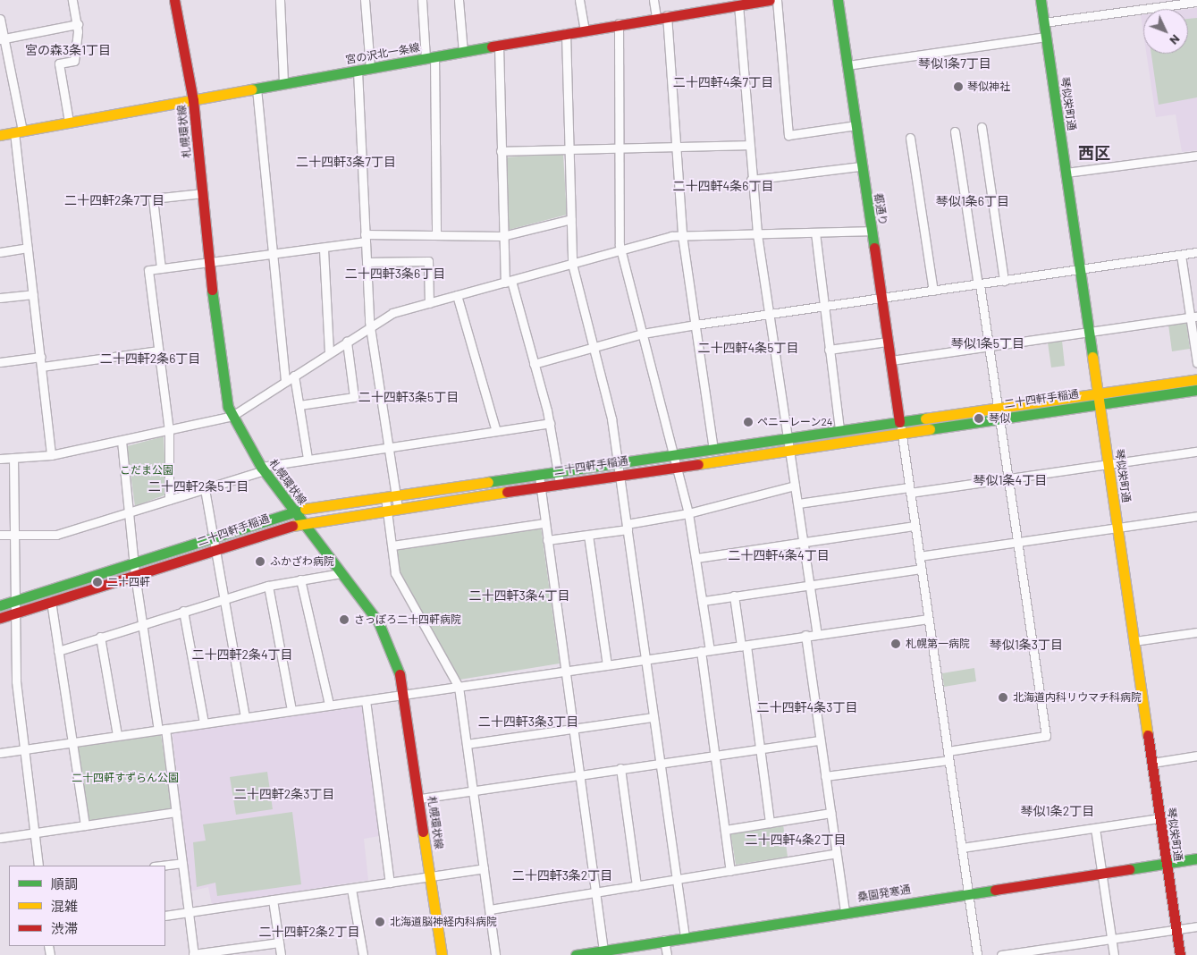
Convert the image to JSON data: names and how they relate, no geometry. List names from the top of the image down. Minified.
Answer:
{"streets":{"street":["宮の沢北一条線","琴似栄町通","札幌環状線","都通り","二十四軒手稲通","桑園発寒通"]},"crossings":[["宮の沢北一条線","札幌環状線"],["琴似栄町通","二十四軒手稲通"],["琴似栄町通","桑園発寒通"],["札幌環状線","二十四軒手稲通"],["都通り","二十四軒手稲通"]],"districts":["宮の森3条1丁目","琴似1条7丁目","二十四軒4条7丁目","西区","二十四軒3条7丁目","二十四軒4条6丁目","二十四軒2条7丁目","琴似1条6丁目","二十四軒3条6丁目","琴似1条5丁目","二十四軒4条5丁目","二十四軒2条6丁目","二十四軒3条5丁目","琴似1条4丁目","二十四軒2条5丁目","二十四軒4条4丁目","二十四軒3条4丁目","琴似1条3丁目","二十四軒2条4丁目","二十四軒4条3丁目","二十四軒3条3丁目","二十四軒2条3丁目","琴似1条2丁目","二十四軒4条2丁目","二十四軒3条2丁目","二十四軒2条2丁目"],"parks":["こだま公園","二十四軒すずらん公園"],"places":["琴似神社","琴似","ペニーレーン24","ふかざわ病院","二十四軒","さっぽろ二十四軒病院","札幌第一病院","北海道内科リウマチ科病院","北海道脳神経内科病院"],"legend":["順調","混雑","渋滞"],"north":"bottom right"}
